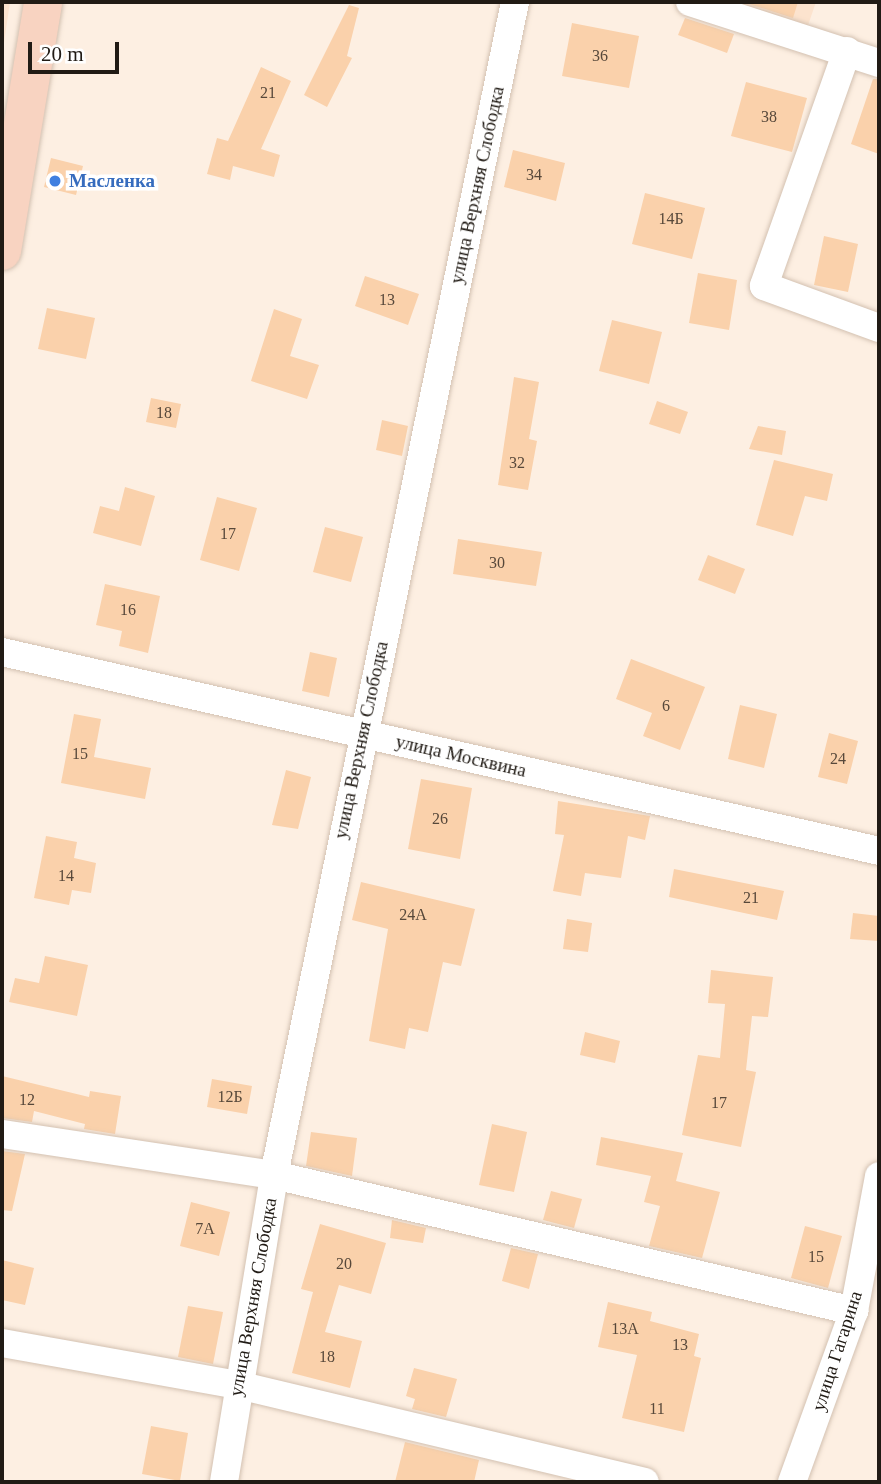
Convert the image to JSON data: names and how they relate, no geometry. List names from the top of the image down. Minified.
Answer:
{"streets":{"street":["улица Верхняя Слободка","улица Москвина","улица Гагарина"]},"crossings":[["улица Верхняя Слободка","улица Москвина"]],"places":["Масленка"],"house_numbers":["36","21","38","34","14Б","13","18","32","17","30","16","6","15","24","26","14","21","24А","12Б","12","17","7А","15","20","13А","13","18","11"],"scale_bar":"20 m"}
